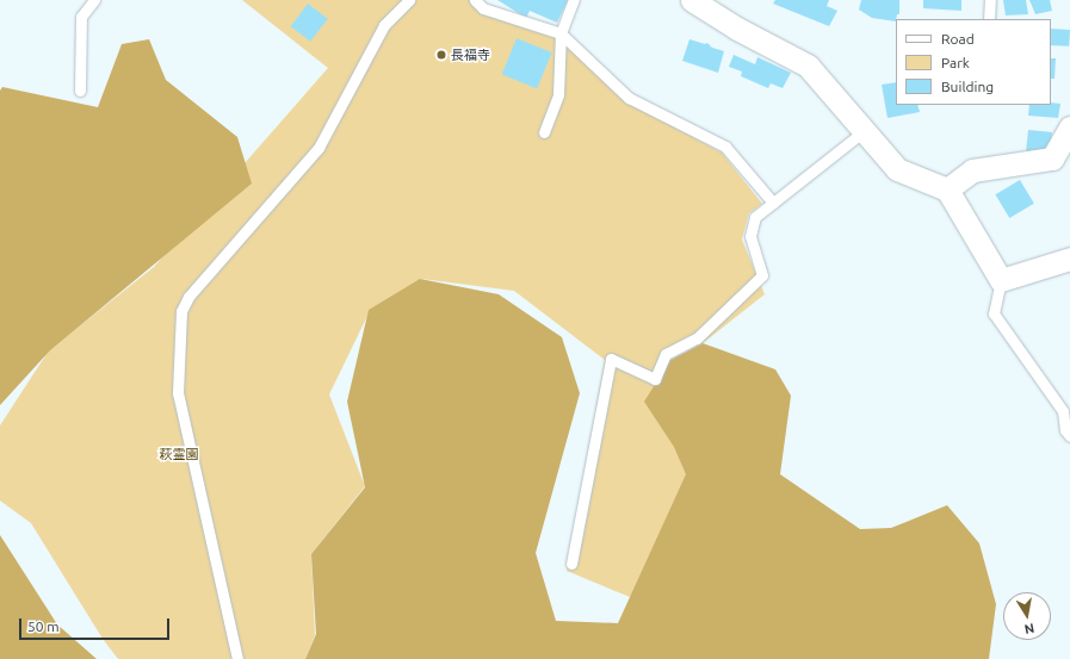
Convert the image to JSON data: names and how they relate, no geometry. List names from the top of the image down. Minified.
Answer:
{"parks":["萩霊園"],"places":["長福寺"],"legend":["Road","Park","Building"],"scale_bar":"50 m","north":"bottom"}
